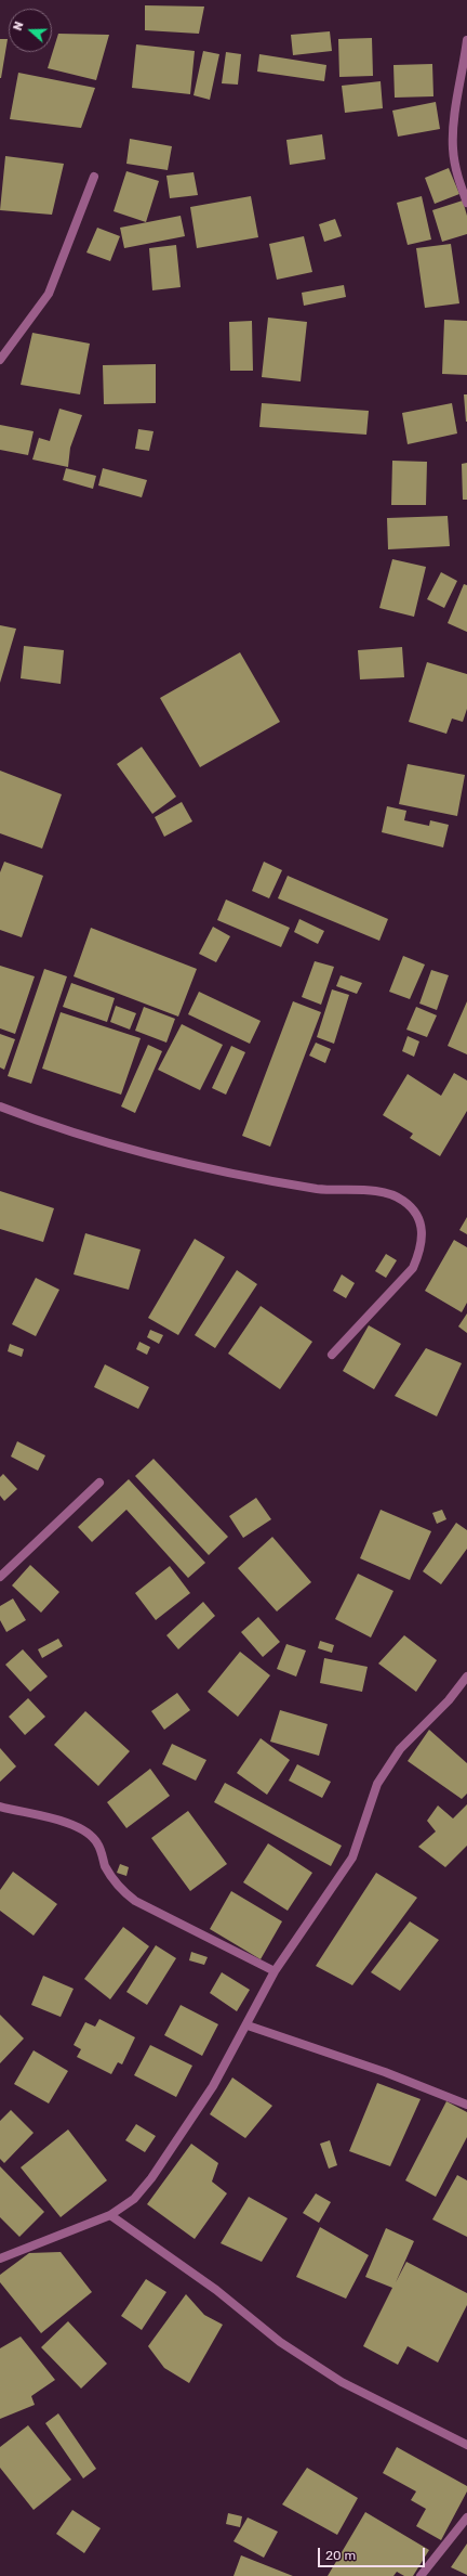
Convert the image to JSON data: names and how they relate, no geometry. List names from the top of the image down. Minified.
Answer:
{"scale_bar":"20 m","north":"left"}
